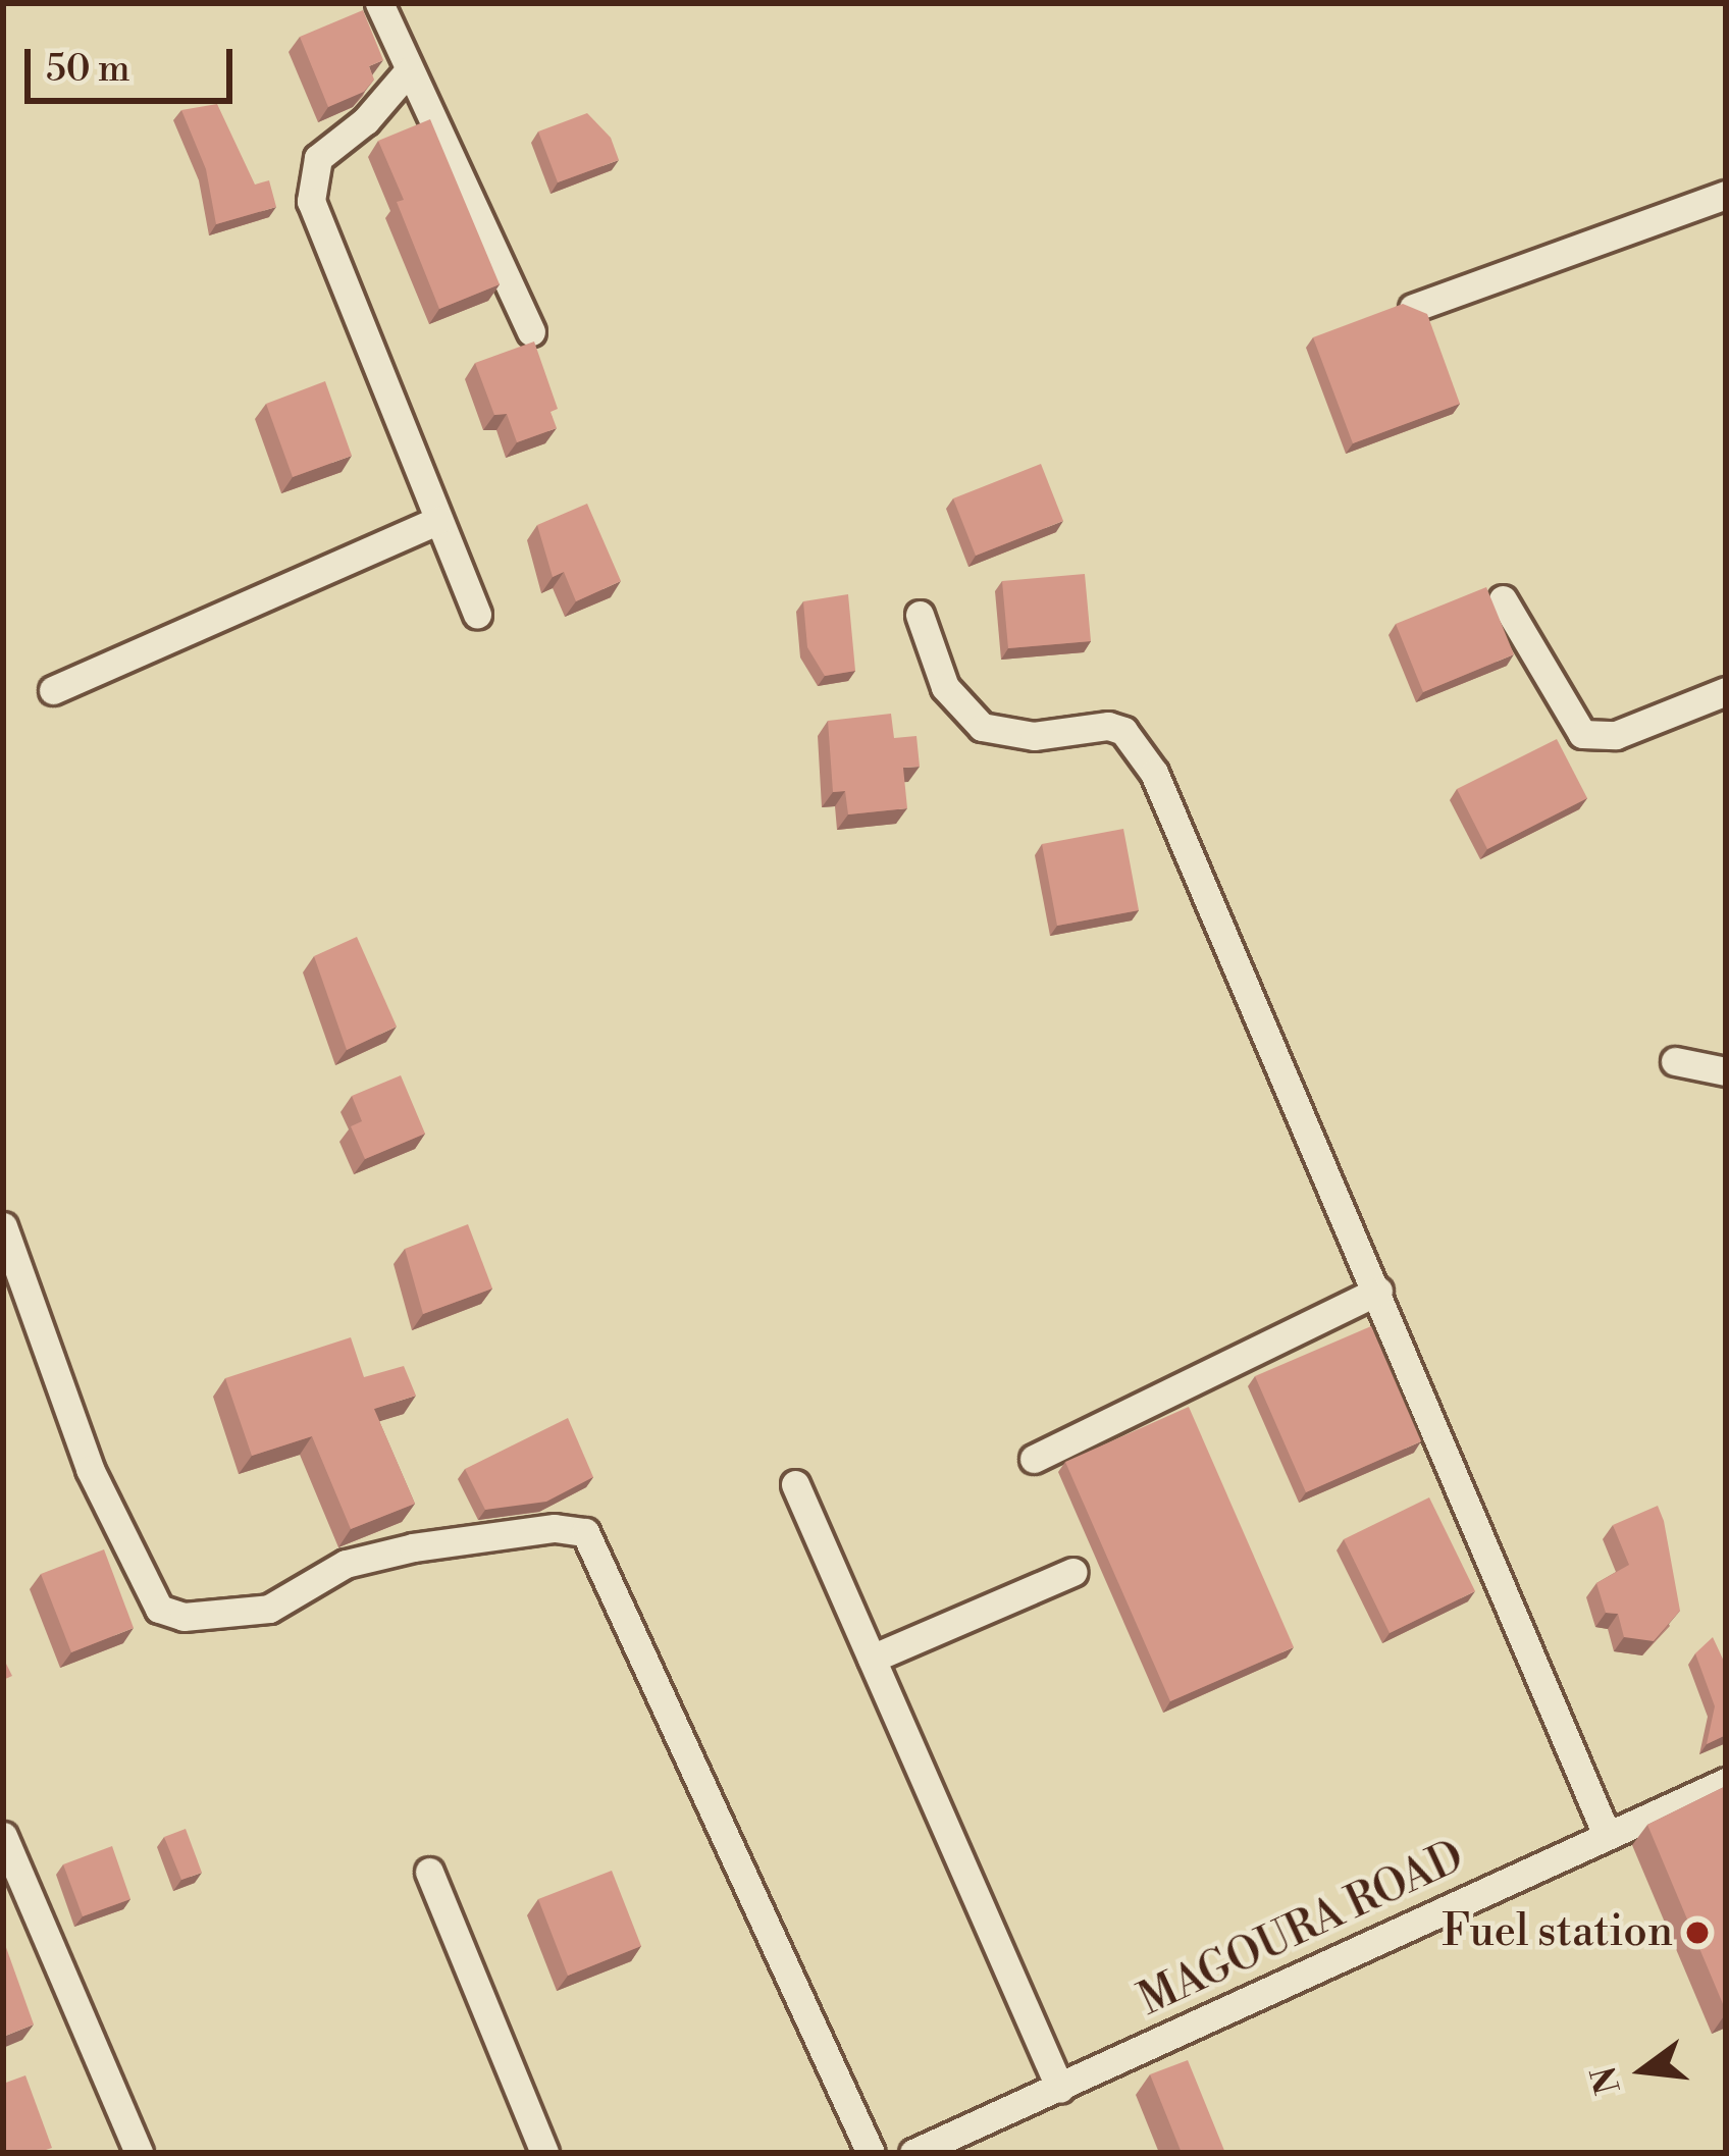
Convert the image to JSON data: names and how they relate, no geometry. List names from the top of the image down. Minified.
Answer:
{"streets":{"street":["MAGOURA ROAD"]},"places":["Fuel station"],"scale_bar":"50 m","north":"left"}
